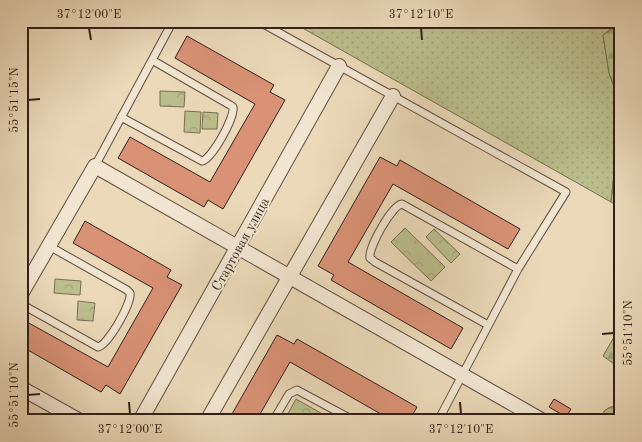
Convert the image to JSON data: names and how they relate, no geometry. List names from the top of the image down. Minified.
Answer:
{"streets":{"street":["Стартовая улица"]},"coordinates":["37°12'00\"E","37°12'10\"E","55°51'15\"N","55°51'10\"N"]}
